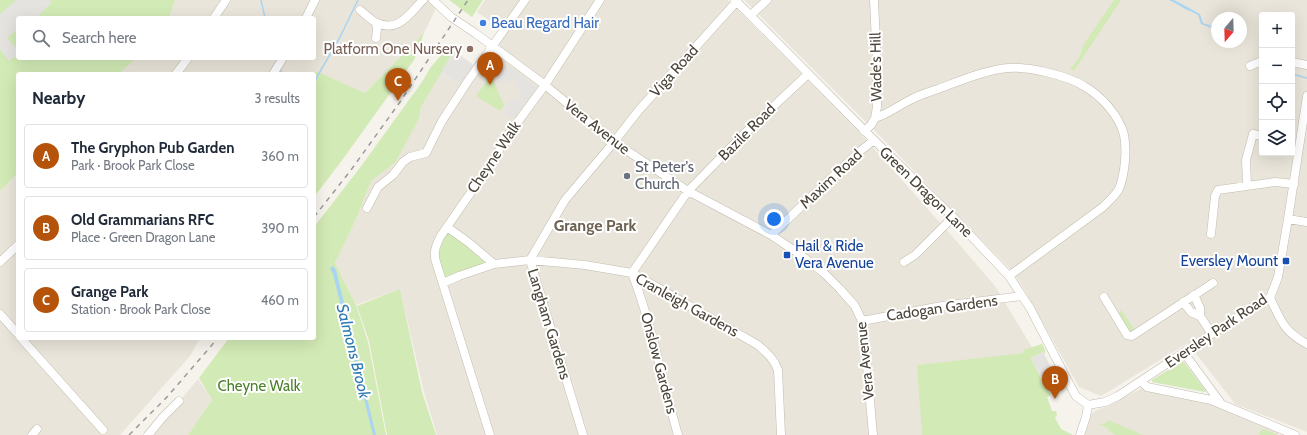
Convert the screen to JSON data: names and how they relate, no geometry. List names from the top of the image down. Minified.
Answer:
{"streets":{"street":["Wade's Hill","Viga Road","Vera Avenue","Bazile Road","Cheyne Walk","Maxim Road","Green Dragon Lane","Cranleigh Gardens","Cadogan Gardens","Langham Gardens","Eversley Park Road","Onslow Gardens"]},"crossings":[["Wade's Hill","Green Dragon Lane"],["Viga Road","Vera Avenue"],["Viga Road","Green Dragon Lane"],["Viga Road","Langham Gardens"],["Vera Avenue","Bazile Road"],["Vera Avenue","Cheyne Walk"],["Vera Avenue","Maxim Road"],["Vera Avenue","Cadogan Gardens"],["Vera Avenue","Langham Gardens"],["Bazile Road","Green Dragon Lane"],["Cheyne Walk","Cranleigh Gardens"],["Maxim Road","Green Dragon Lane"],["Green Dragon Lane","Cadogan Gardens"],["Green Dragon Lane","Eversley Park Road"],["Cranleigh Gardens","Langham Gardens"],["Cranleigh Gardens","Onslow Gardens"]],"districts":["Grange Park"],"water":["Salmons Brook"],"parks":["Cheyne Walk"],"places":{"other":["Beau Regard Hair","Platform One Nursery","St Peter's Church"],"transit":["Hail & Ride Vera Avenue","Eversley Mount"]},"north":"bottom","page":{"map_buttons":["+","−"],"search":"Search here","pins":["A","C","B"],"heading":["Nearby","3 results"],"list":[{"mark":"A","name":"The Gryphon Pub Garden","note":"Park · Brook Park Close","value":"360 m"},{"mark":"B","name":"Old Grammarians RFC","note":"Place · Green Dragon Lane","value":"390 m"},{"mark":"C","name":"Grange Park","note":"Station · Brook Park Close","value":"460 m"}]}}
